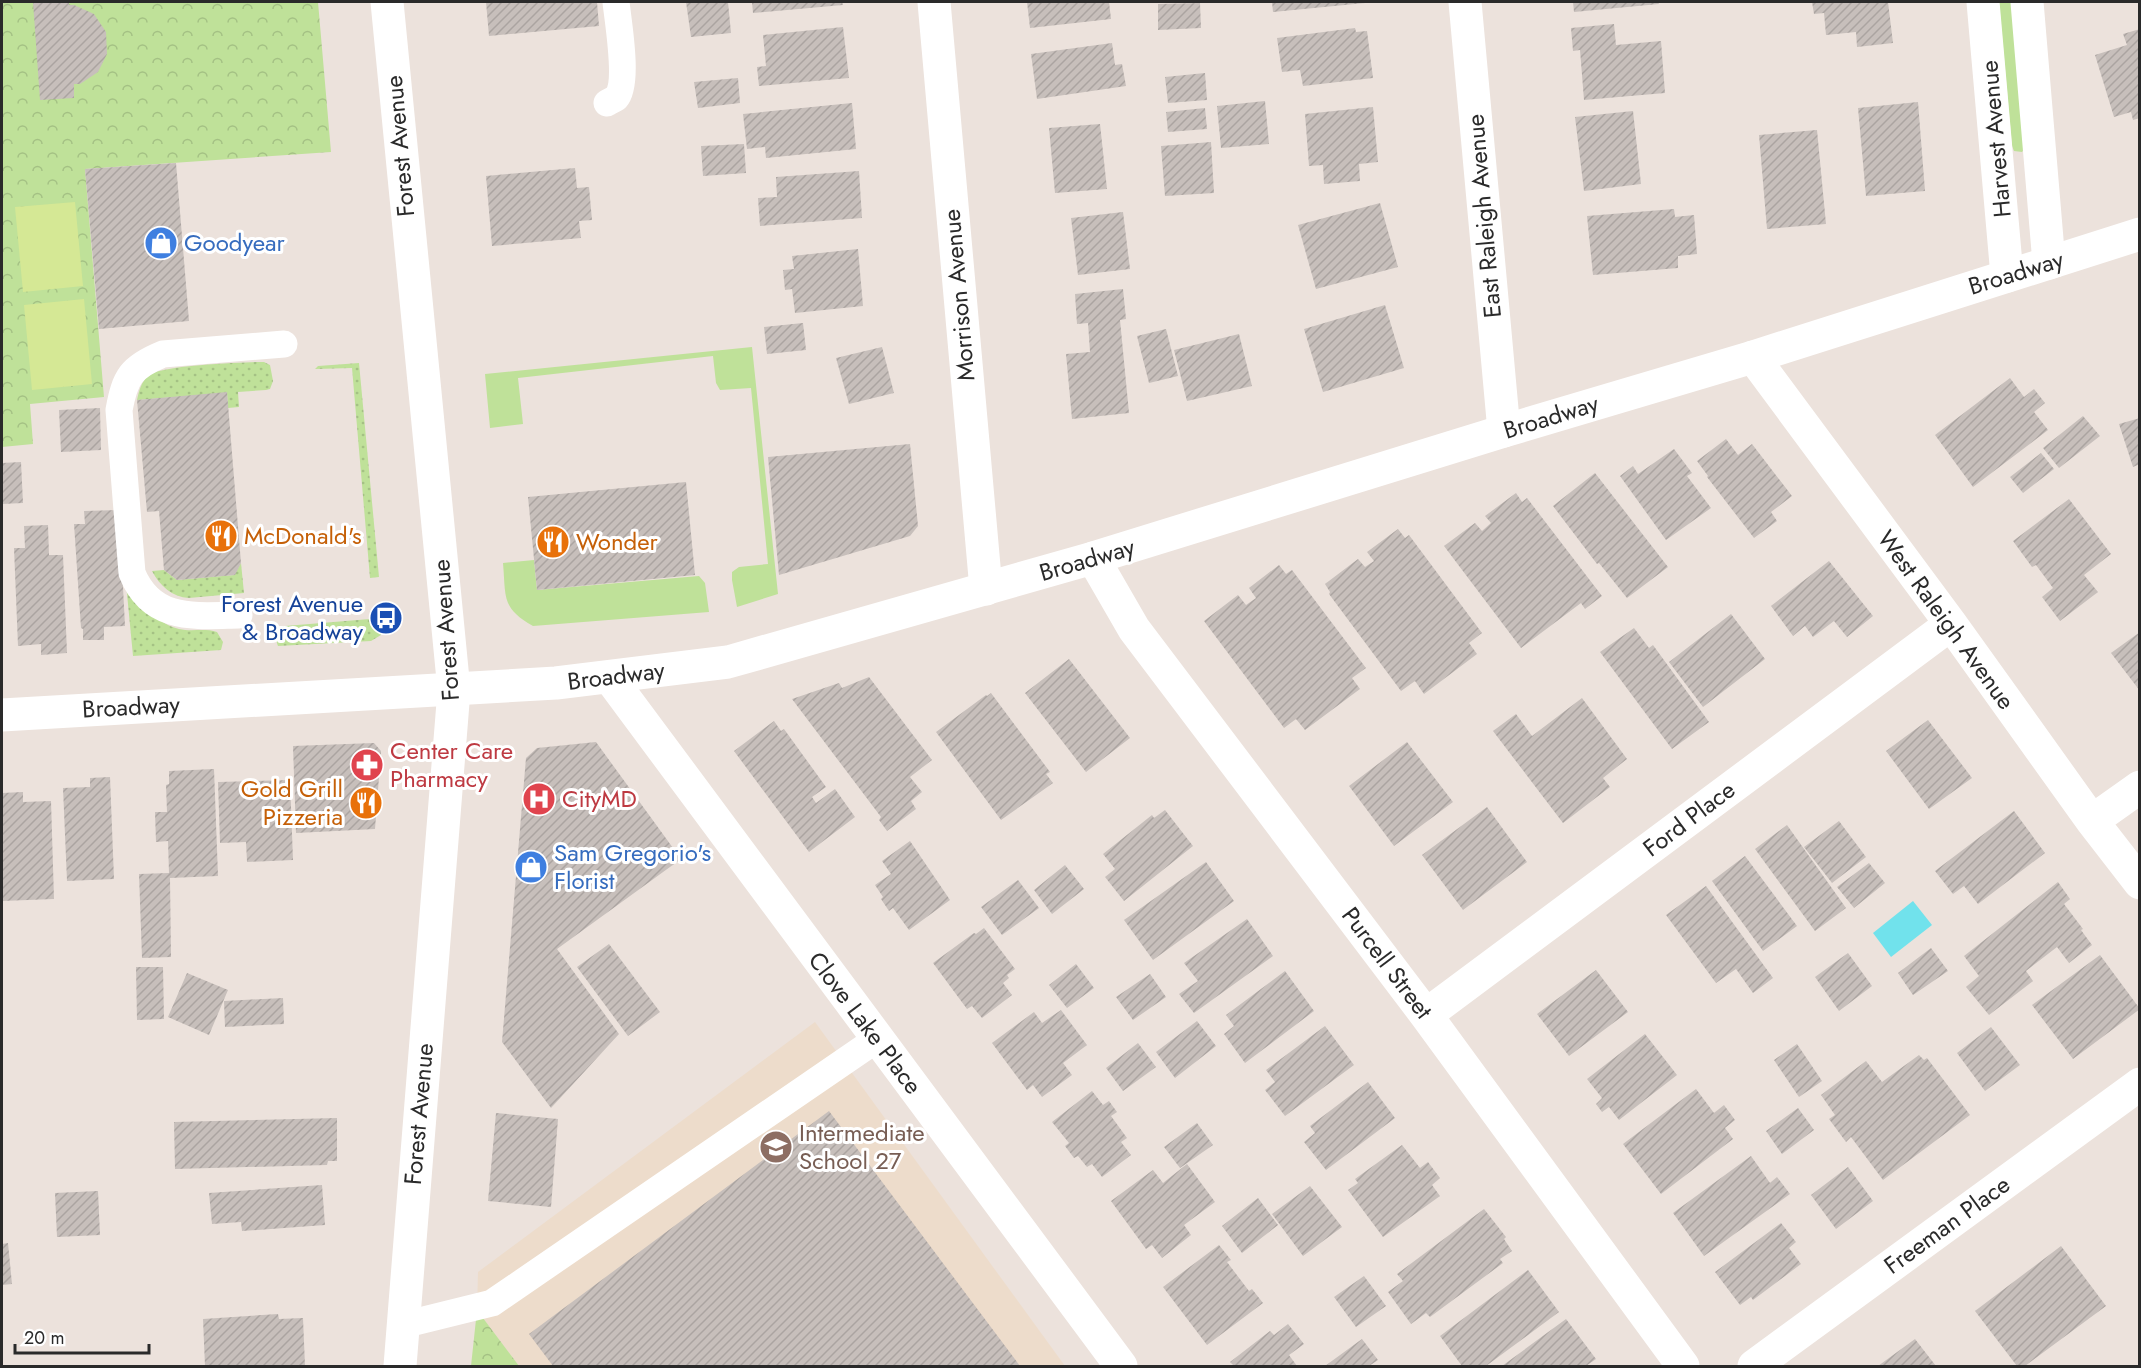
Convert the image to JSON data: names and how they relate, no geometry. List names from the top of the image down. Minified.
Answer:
{"streets":{"street":["Harvest Avenue","Forest Avenue","East Raleigh Avenue","Broadway","Morrison Avenue","West Raleigh Avenue","Ford Place","Purcell Street","Clove Lake Place","Freeman Place"]},"crossings":[["Harvest Avenue","Broadway"],["Forest Avenue","Broadway"],["East Raleigh Avenue","Broadway"],["Broadway","Morrison Avenue"],["Broadway","West Raleigh Avenue"],["Broadway","Purcell Street"],["Broadway","Clove Lake Place"],["West Raleigh Avenue","Ford Place"],["Ford Place","Purcell Street"]],"places":{"shop":["Goodyear","Sam Gregorio's Florist"],"restaurant":["McDonald's","Wonder","Gold Grill Pizzeria"],"bus stop":["Forest Avenue & Broadway"],"pharmacy":["Center Care Pharmacy"],"hospital":["CityMD"],"school or university":["Intermediate School 27"]},"scale_bar":"20 m"}
